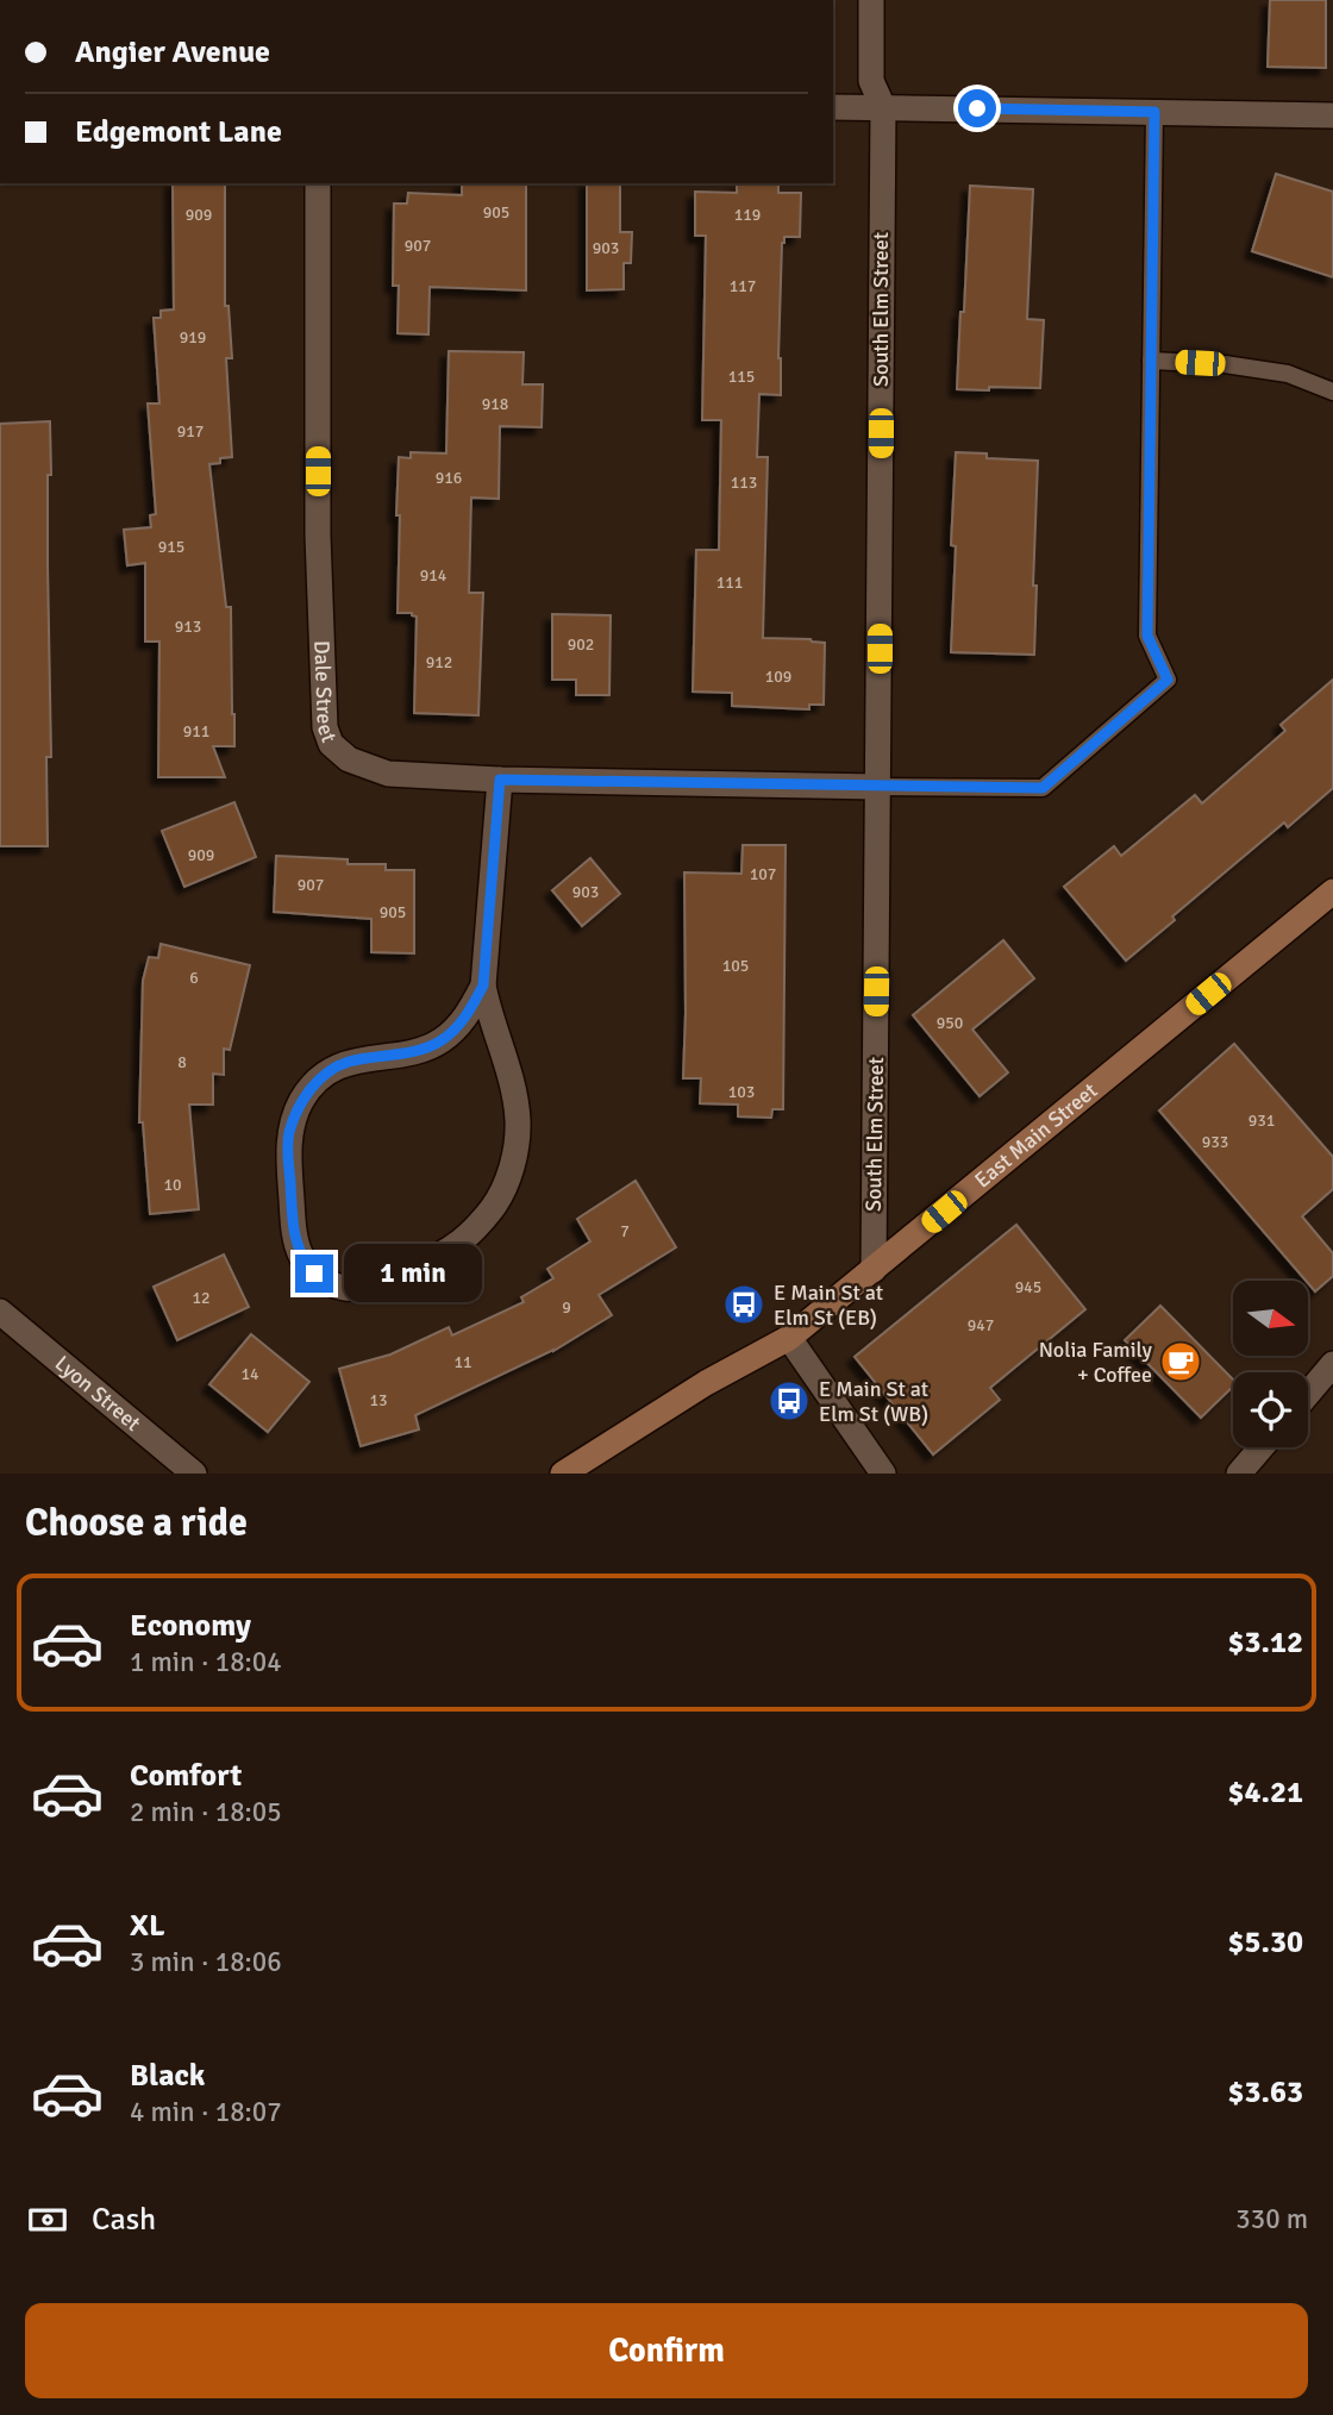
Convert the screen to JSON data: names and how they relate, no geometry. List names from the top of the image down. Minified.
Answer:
{"streets":{"street":["South Elm Street","Dale Street","East Main Street","Lyon Street"]},"crossings":[["South Elm Street","Dale Street"],["South Elm Street","East Main Street"]],"places":{"bus stop":["E Main St at Elm St (EB)","E Main St at Elm St (WB)"],"cafe":["Nolia Family + Coffee"]},"house_numbers":["905","909","119","907","903","117","919","115","918","917","916","113","915","914","111","913","902","912","109","911","909","107","907","903","905","105","6","950","8","103","931","933","10","7","945","12","9","947","11","14","13"],"north":"right","page":{"banner":["Angier Avenue","Edgemont Lane"],"bubble":"1 min","heading":"Choose a ride","list":[{"name":"Economy","note":"1 min · 18:04","value":"$3.12"},{"name":"Comfort","note":"2 min · 18:05","value":"$4.21"},{"name":"XL","note":"3 min · 18:06","value":"$5.30"},{"name":"Black","note":"4 min · 18:07","value":"$3.63"}],"pay":["Cash","330 m"],"buttons":"Confirm"}}
